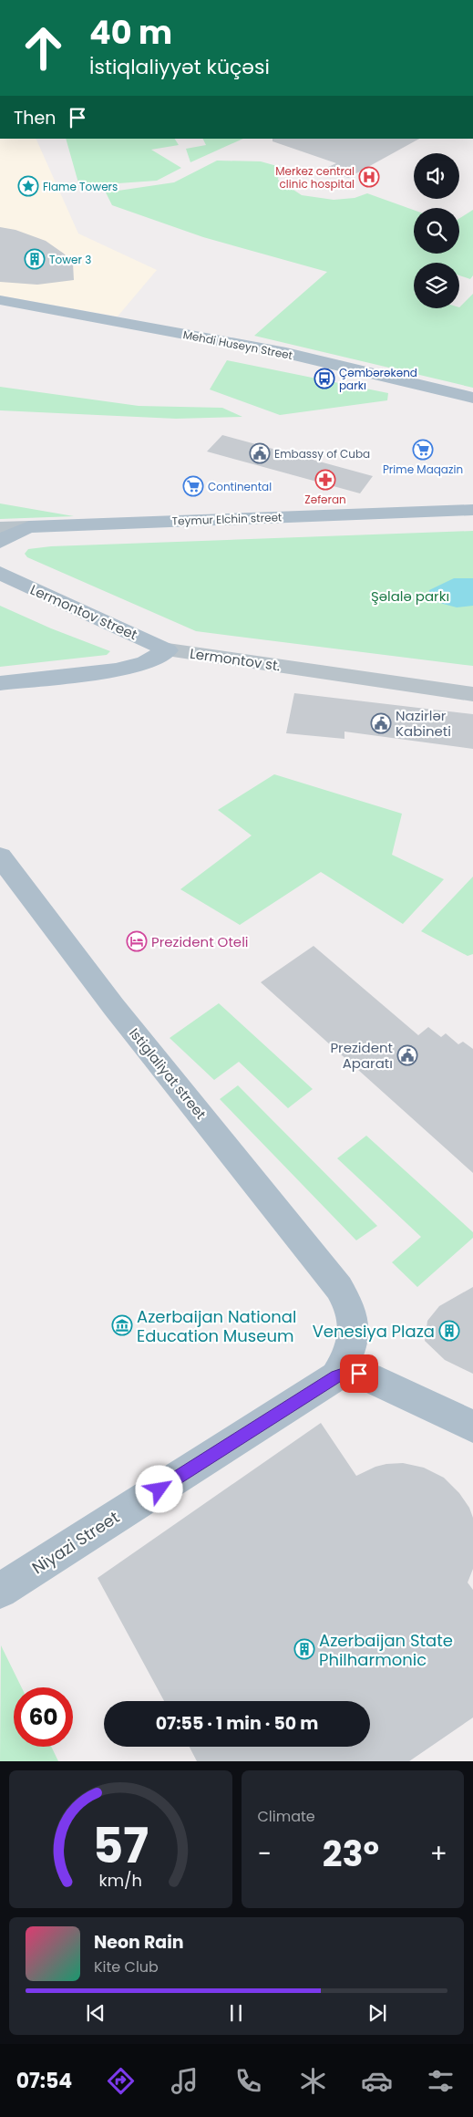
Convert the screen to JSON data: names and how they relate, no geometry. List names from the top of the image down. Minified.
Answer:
{"streets":{"main road":["Mehdi Huseyn Street","Teymur Elchin street","Lermontov street","Istiglaliyat street","Niyazi Street"],"street":["Lermontov st."]},"crossings":[["Lermontov street","Lermontov st."],["Istiglaliyat street","Niyazi Street"]],"parks":["Şəlalə parkı"],"places":{"hospital":["Merkez central clinic hospital"],"place":["Flame Towers"],"building":["Tower 3","Venesiya Plaza","Azerbaijan State Philharmonic"],"bus stop":["Çəmbərəkənd parkı"],"supermarket":["Prime Maqazin","Continental"],"public building":["Embassy of Cuba","Nazirlər Kabineti","Prezident Aparatı"],"pharmacy":["Zəfəran"],"hotel":["Prezident Oteli"],"museum":["Azerbaijan National Education Museum"]},"page":{"turn":["40 m","İstiqlaliyyət küçəsi"],"then":"Then","limit":"60","trip":"07:55 · 1 min · 50 m","tile":"Climate","heat":["−","23°","+"],"song":["Neon Rain","Kite Club"],"tabs":"07:54","gauge":["57","km/h"]}}
